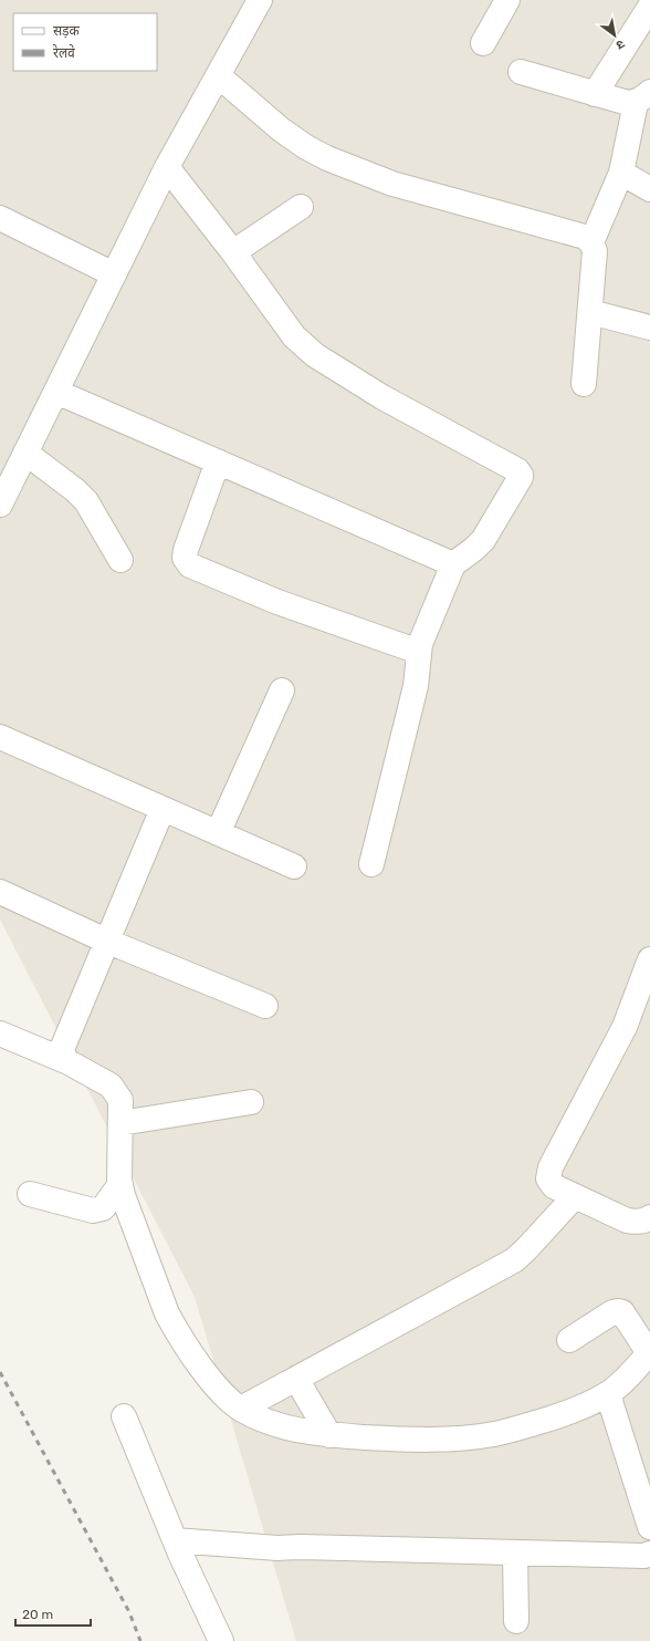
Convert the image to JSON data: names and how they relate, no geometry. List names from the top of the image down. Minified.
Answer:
{"legend":["सड़क","रेलवे"],"scale_bar":"20 m","north":"bottom right"}
